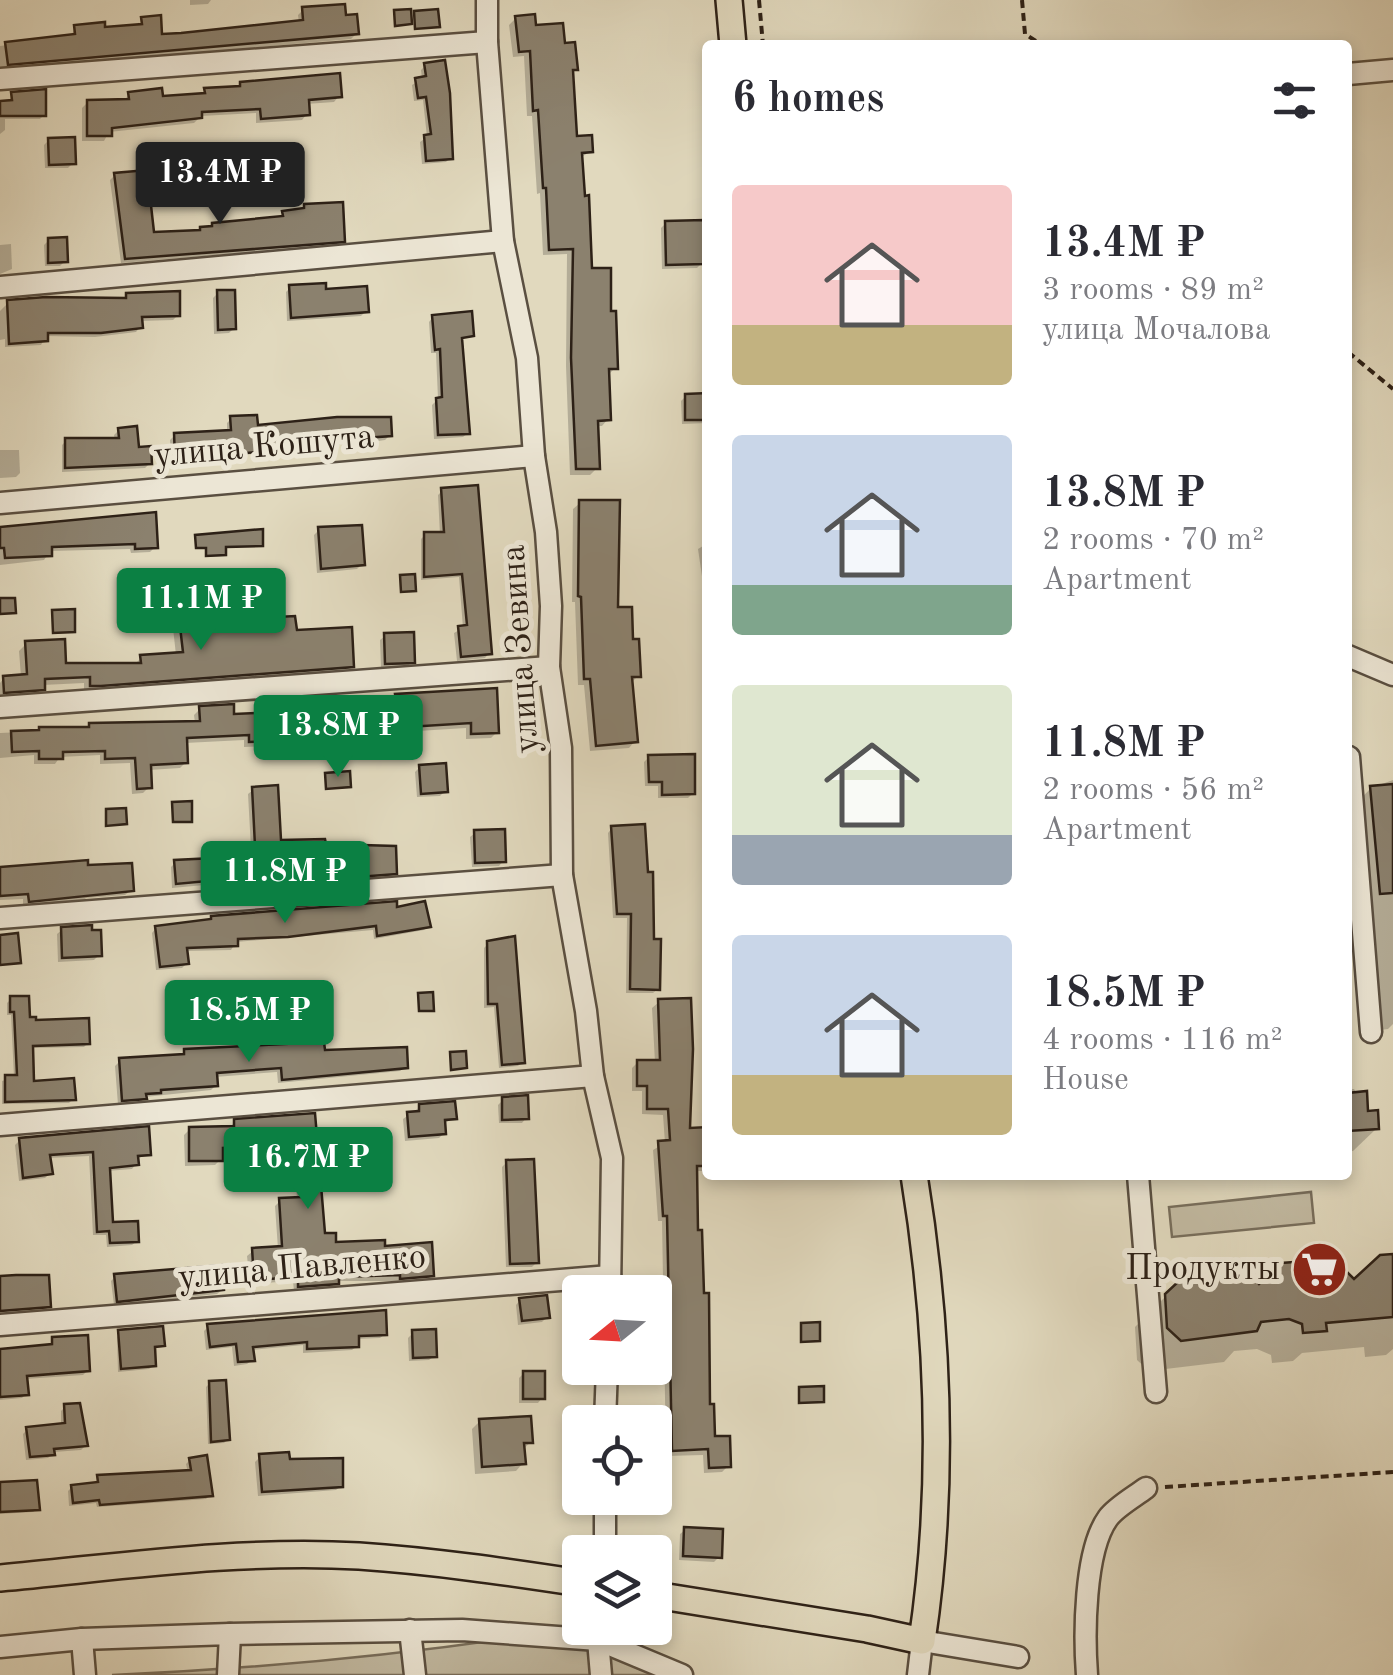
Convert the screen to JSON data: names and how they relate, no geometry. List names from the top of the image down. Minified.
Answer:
{"streets":{"street":["улица Кошута","улица Зевина","улица Павленко"]},"crossings":[["улица Кошута","улица Зевина"]],"places":{"supermarket":["Продукты"]},"north":"left","page":{"heading":"6 homes","price":["13.4M ₽","11.1M ₽","13.8M ₽","11.8M ₽","18.5M ₽","16.7M ₽"],"list":[{"name":"13.4M ₽","note":"3 rooms · 89 m² · улица Мочалова"},{"name":"13.8M ₽","note":"2 rooms · 70 m² · Apartment"},{"name":"11.8M ₽","note":"2 rooms · 56 m² · Apartment"},{"name":"18.5M ₽","note":"4 rooms · 116 m² · House"}]}}
